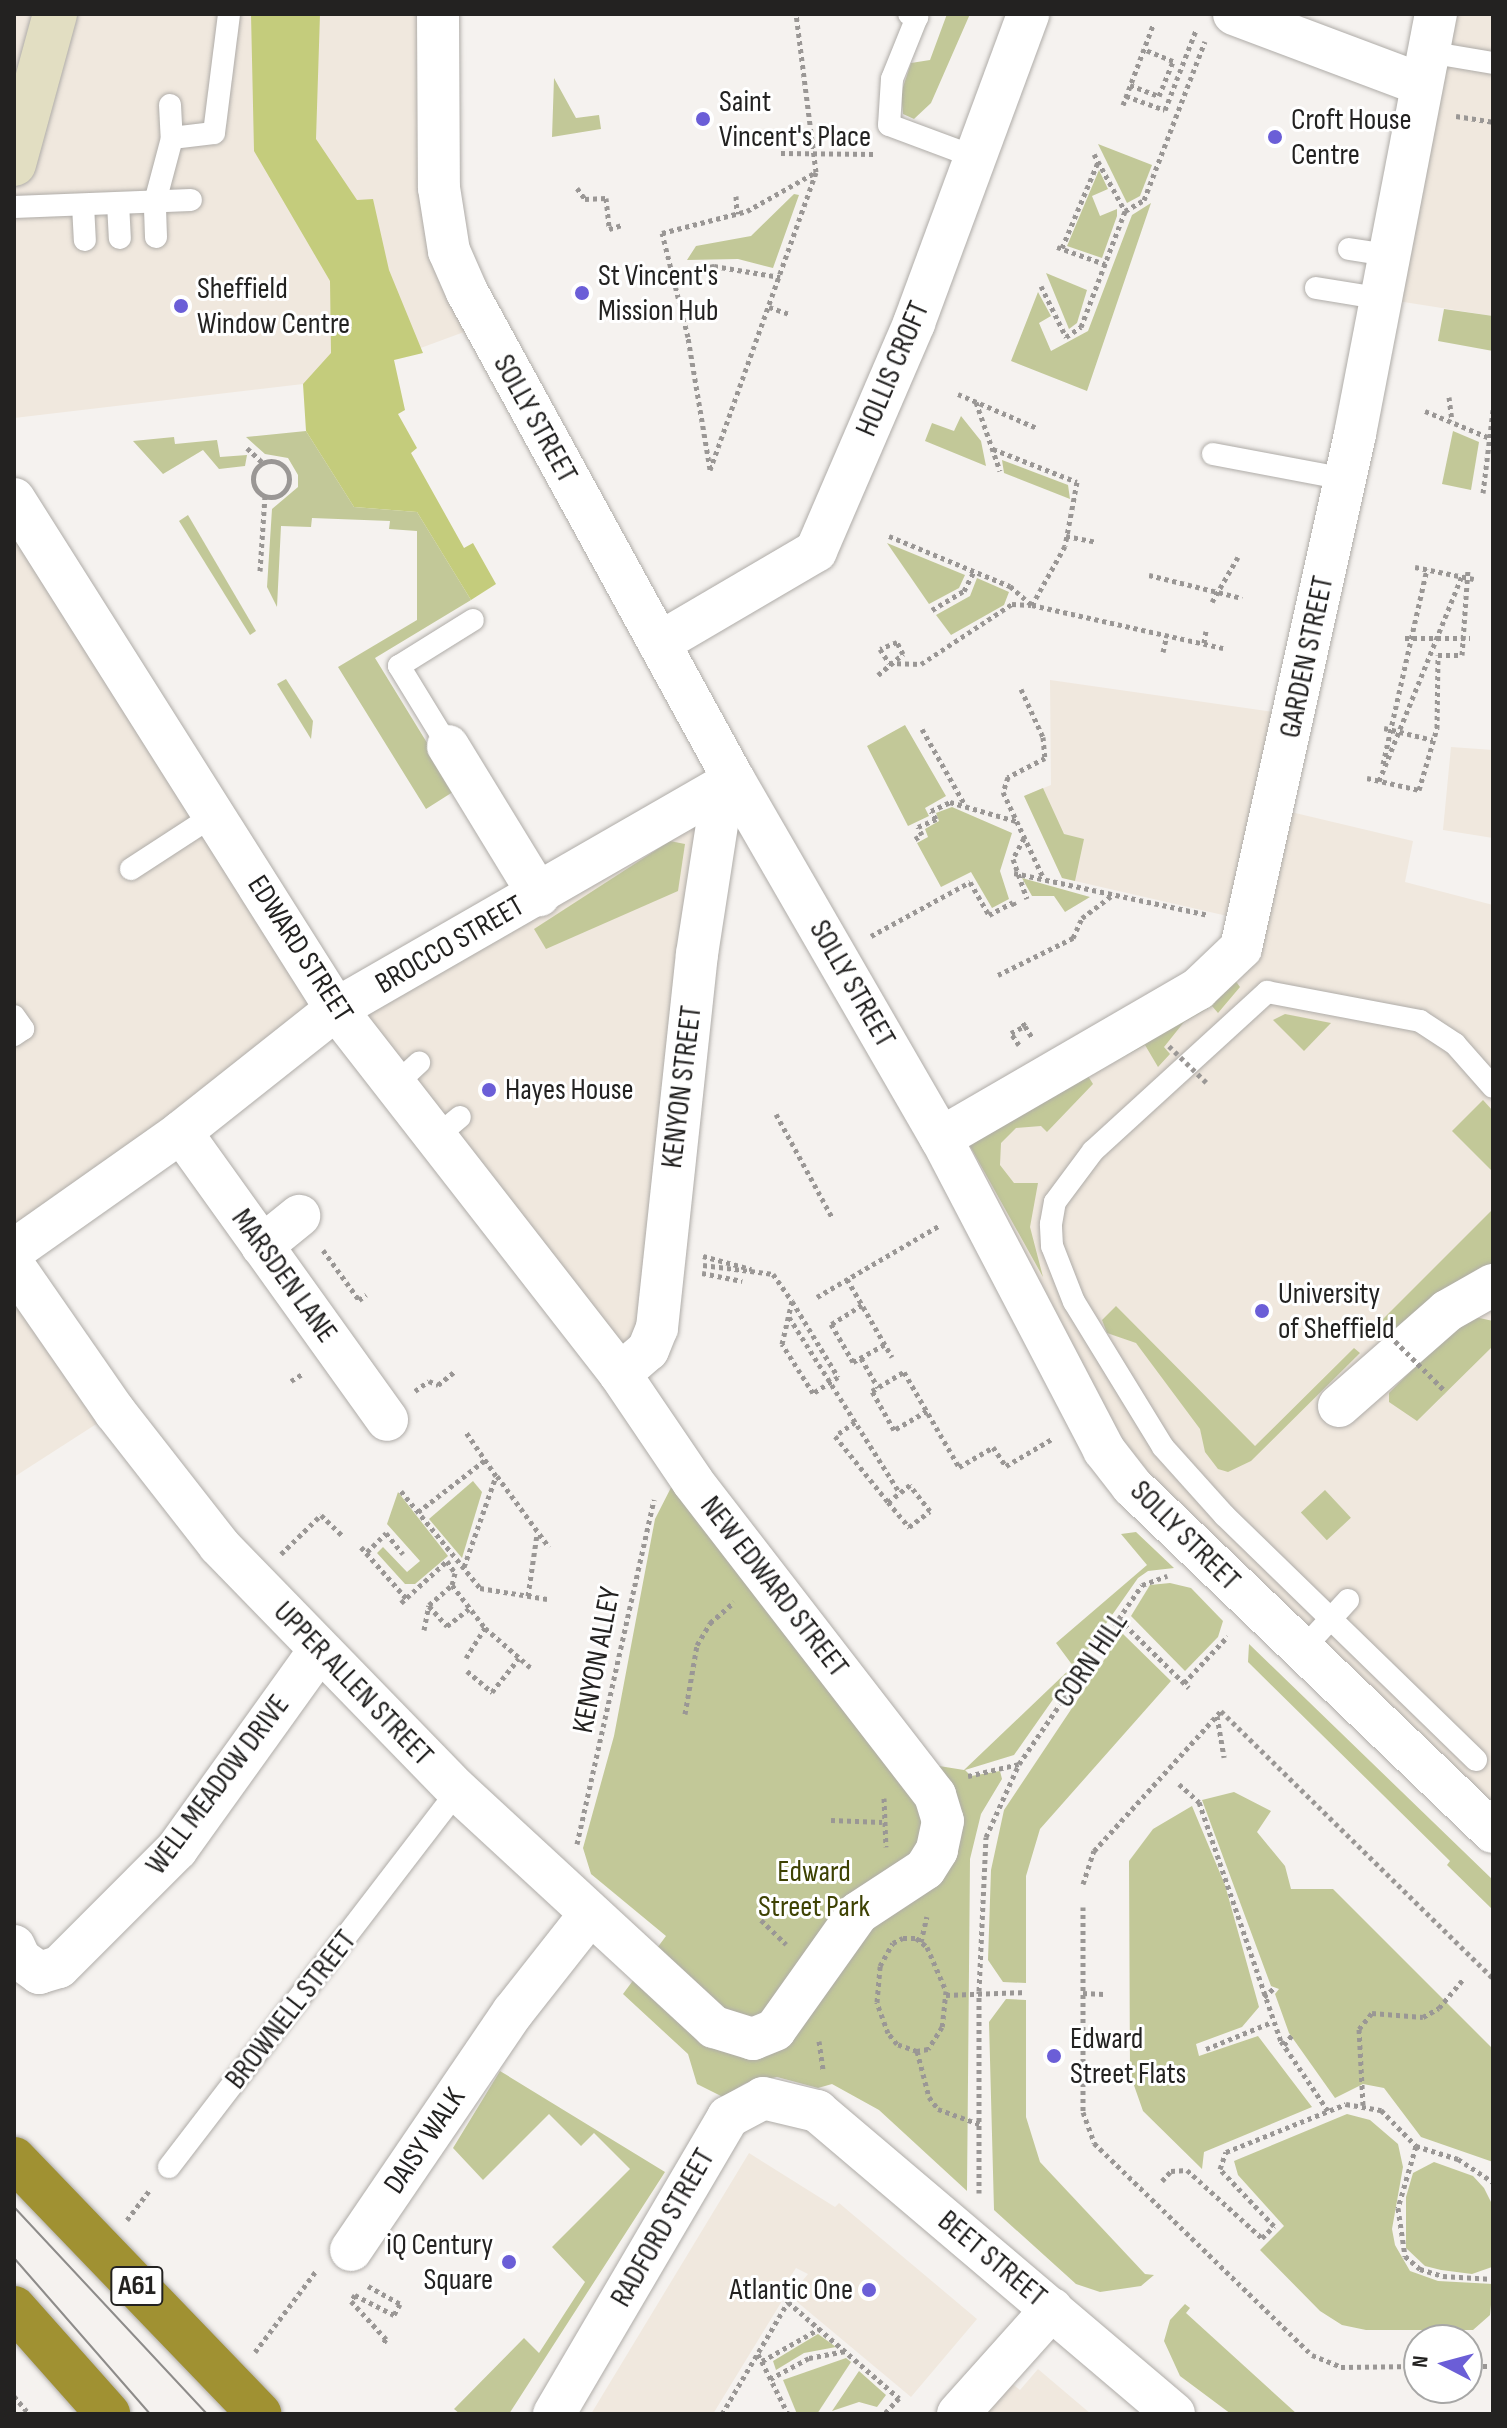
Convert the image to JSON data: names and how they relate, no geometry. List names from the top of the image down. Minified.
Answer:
{"streets":{"highway":["A61"],"street":["HOLLIS CROFT","SOLLY STREET","GARDEN STREET","BROCCO STREET","EDWARD STREET","KENYON STREET","MARSDEN LANE","NEW EDWARD STREET","UPPER ALLEN STREET","WELL MEADOW DRIVE","DAISY WALK","RADFORD STREET","BEET STREET"],"lane":["BROWNELL STREET"],"path":["KENYON ALLEY","CORN HILL"]},"crossings":[["HOLLIS CROFT","SOLLY STREET"],["SOLLY STREET","BROCCO STREET"],["SOLLY STREET","KENYON STREET"],["BROCCO STREET","EDWARD STREET"],["BROCCO STREET","KENYON STREET"],["BROCCO STREET","MARSDEN LANE"],["BROCCO STREET","UPPER ALLEN STREET"],["EDWARD STREET","KENYON STREET"],["EDWARD STREET","NEW EDWARD STREET"],["KENYON STREET","NEW EDWARD STREET"],["NEW EDWARD STREET","KENYON ALLEY"],["NEW EDWARD STREET","UPPER ALLEN STREET"],["KENYON ALLEY","UPPER ALLEN STREET"],["UPPER ALLEN STREET","WELL MEADOW DRIVE"],["UPPER ALLEN STREET","BROWNELL STREET"],["UPPER ALLEN STREET","DAISY WALK"],["RADFORD STREET","BEET STREET"]],"parks":["Edward Street Park"],"places":["Saint Vincent's Place","Croft House Centre","St Vincent's Mission Hub","Sheffield Window Centre","Hayes House","University of Sheffield","Edward Street Flats","iQ Century Square","Atlantic One"],"north":"left"}
